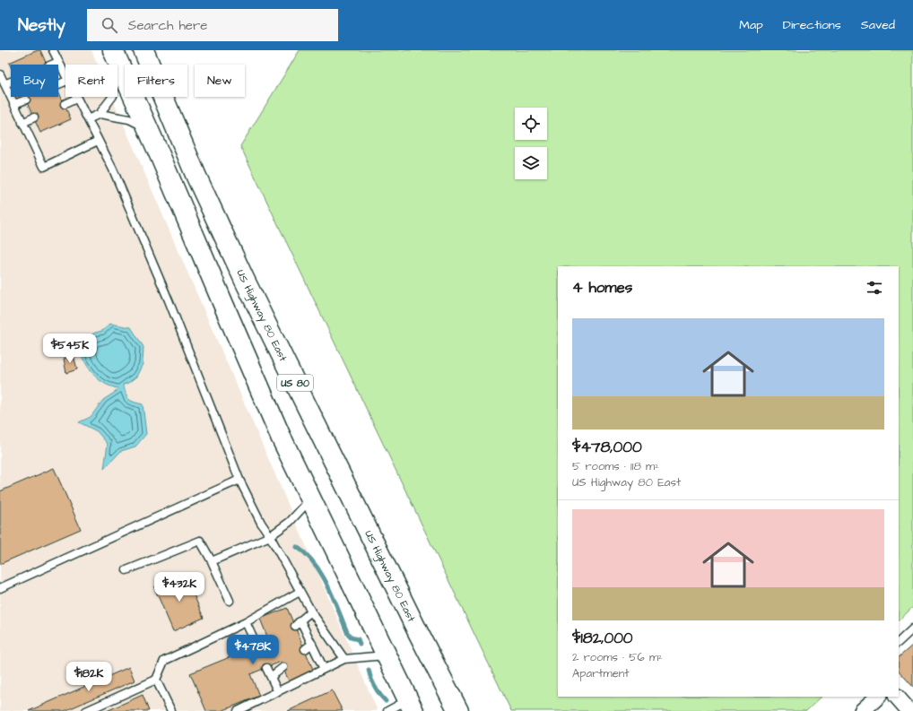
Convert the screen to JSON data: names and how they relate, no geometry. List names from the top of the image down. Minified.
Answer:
{"streets":{"main road":["US Highway 80 East","US 80"]},"page":{"header":"Nestly","search":"Search here","nav":["Map","Directions","Saved"],"chip":["Buy","Rent","Filters","New"],"heading":"4 homes","list":[{"name":"$478,000","note":"5 rooms · 118 m² · US Highway 80 East"},{"name":"$182,000","note":"2 rooms · 56 m² · Apartment"}],"price":["$545K","$432K","$478K","$182K"]}}
